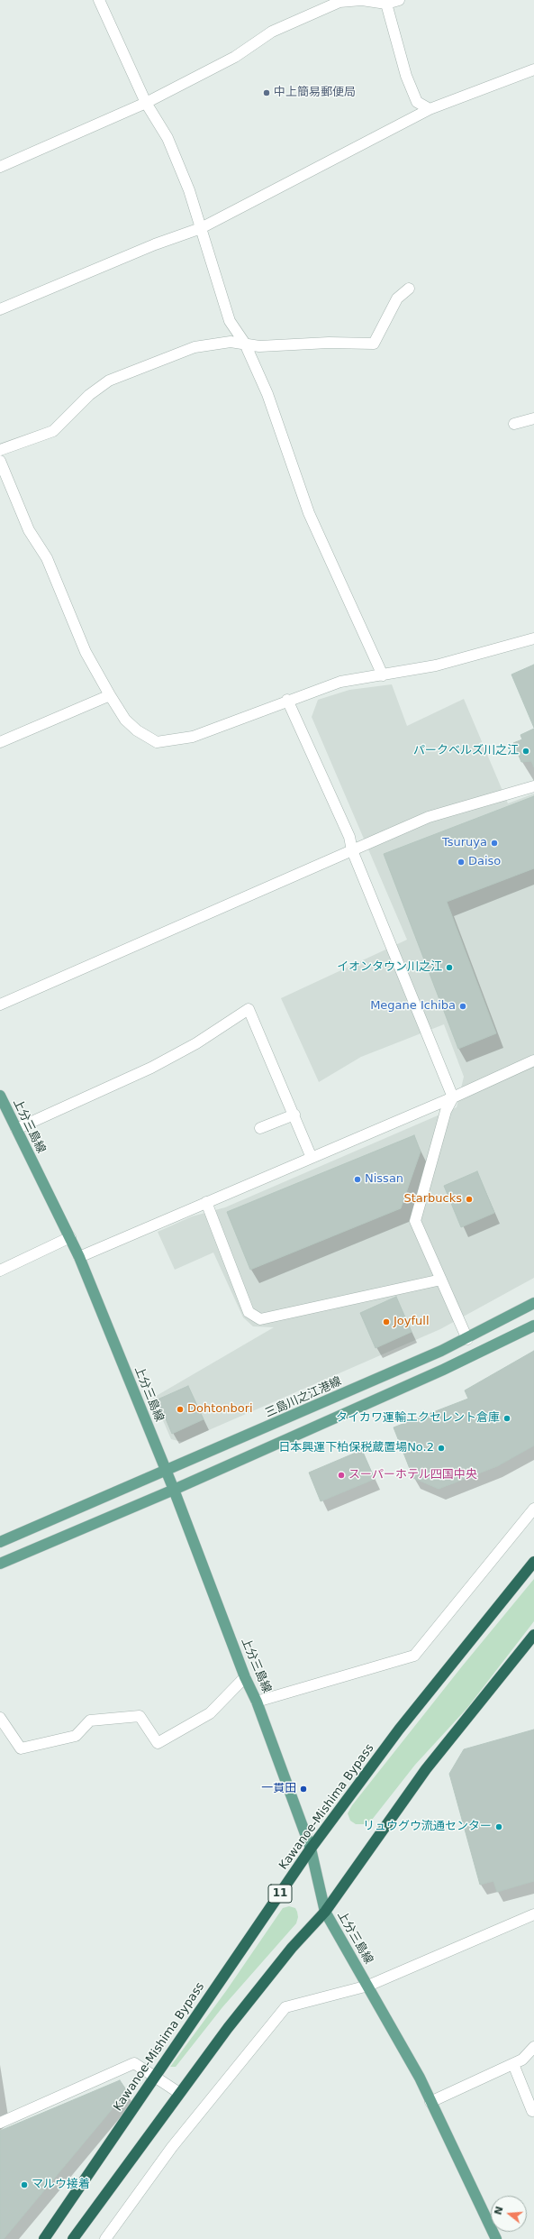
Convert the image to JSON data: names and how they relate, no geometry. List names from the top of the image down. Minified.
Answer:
{"streets":{"highway":["Kawanoe-Mishima Bypass","11"],"main road":["上分三島線","三島川之江港線"]},"crossings":[["上分三島線","三島川之江港線"],["上分三島線","Kawanoe-Mishima Bypass"]],"places":["中上簡易郵便局","パークベルズ川之江","Tsuruya","Daiso","イオンタウン川之江","Megane Ichiba","Nissan","Starbucks","Joyfull","Dohtonbori","タイカワ運輸エクセレント倉庫","日本興運下柏保税蔵置場No.2","スーパーホテル四国中央","一貫田","リュウグウ流通センター","マルウ接着"],"north":"left"}
